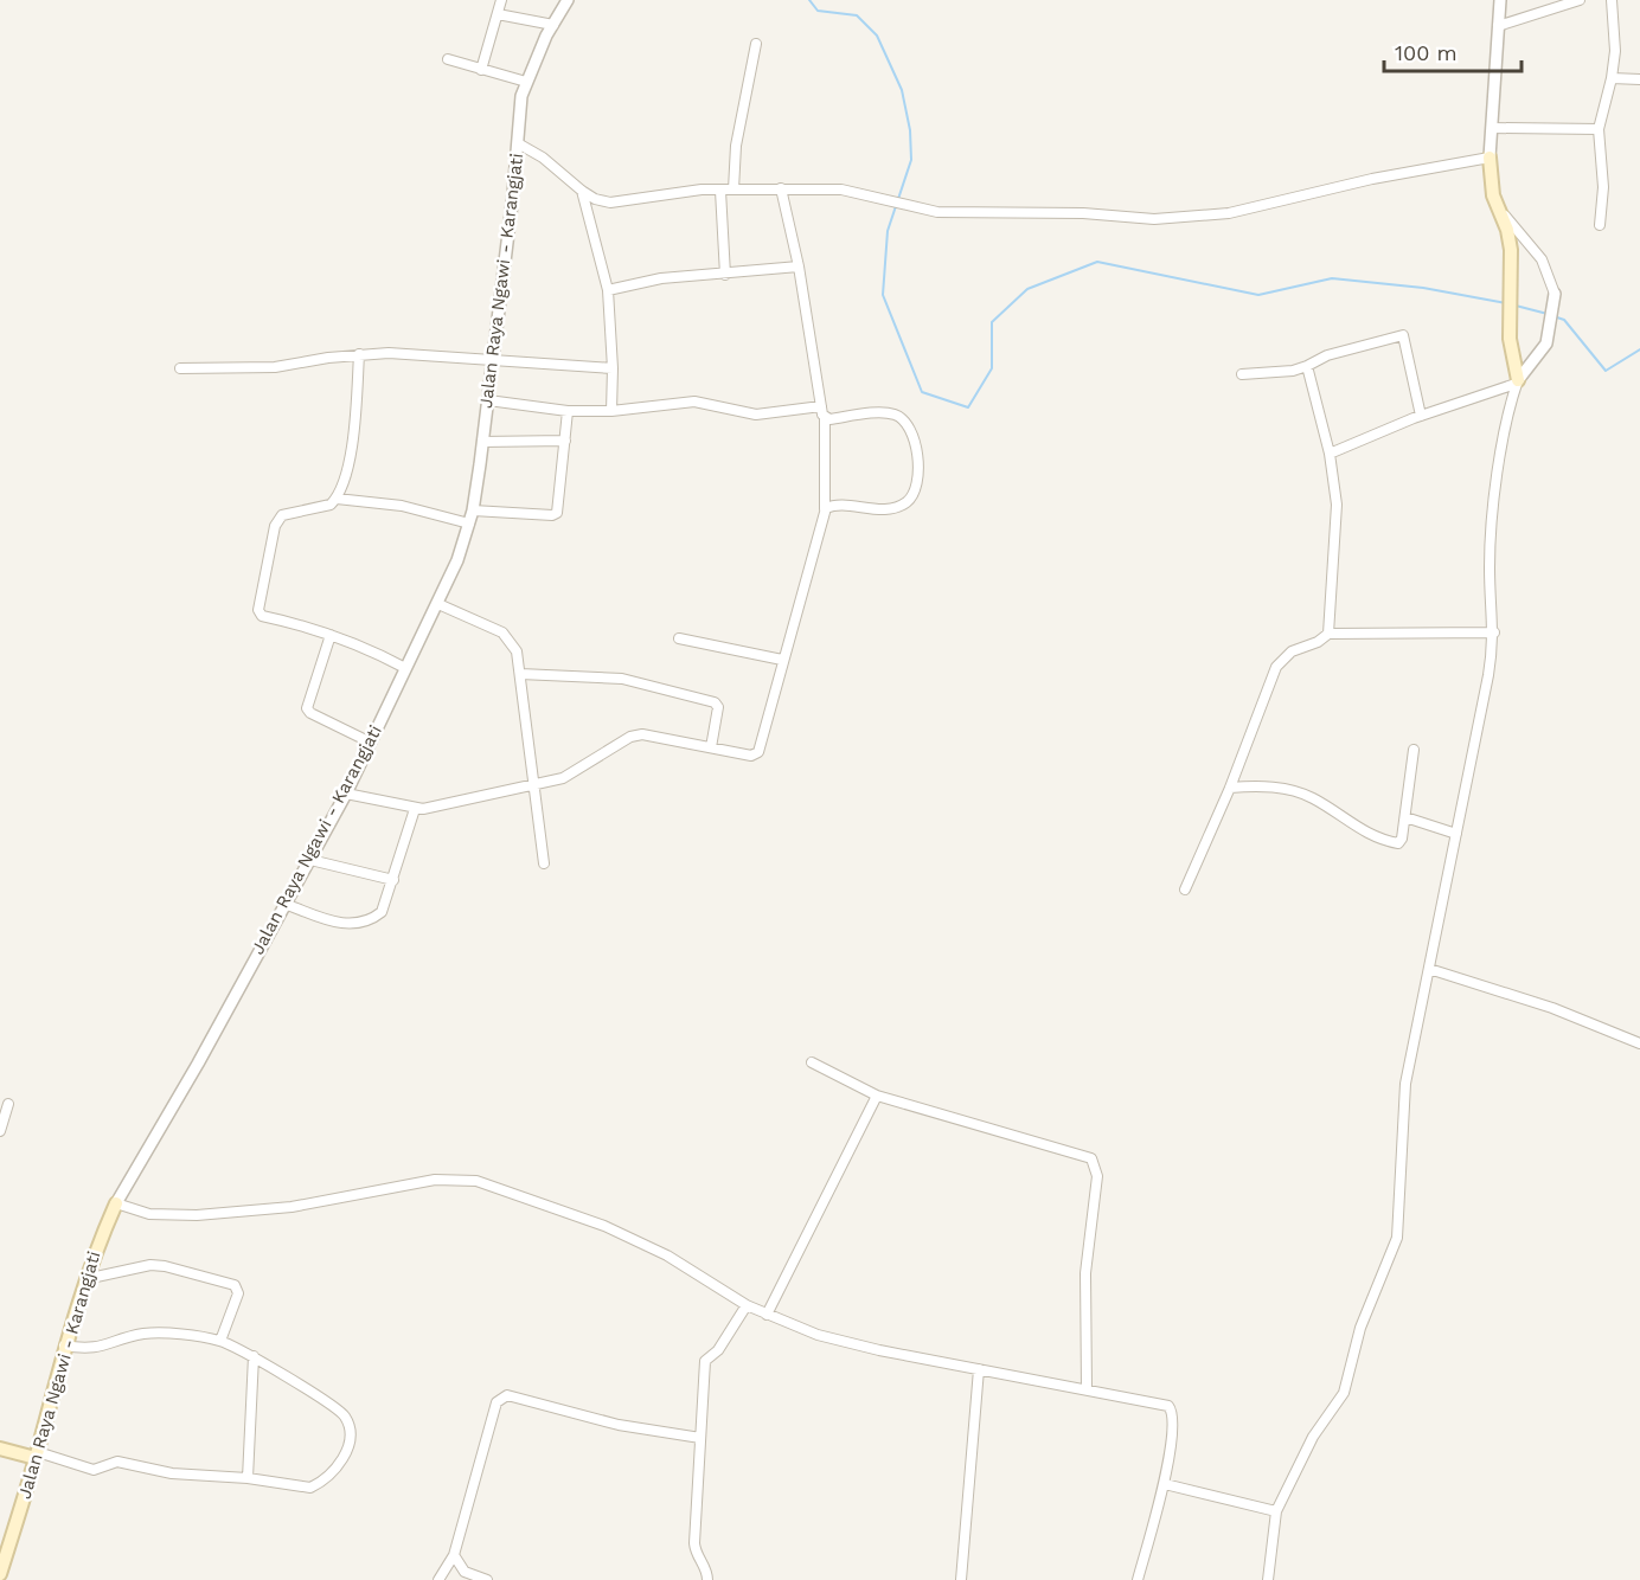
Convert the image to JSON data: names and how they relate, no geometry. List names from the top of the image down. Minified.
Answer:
{"streets":{"main road":["Jalan Raya Ngawi - Karangjati"]},"scale_bar":"100 m"}
